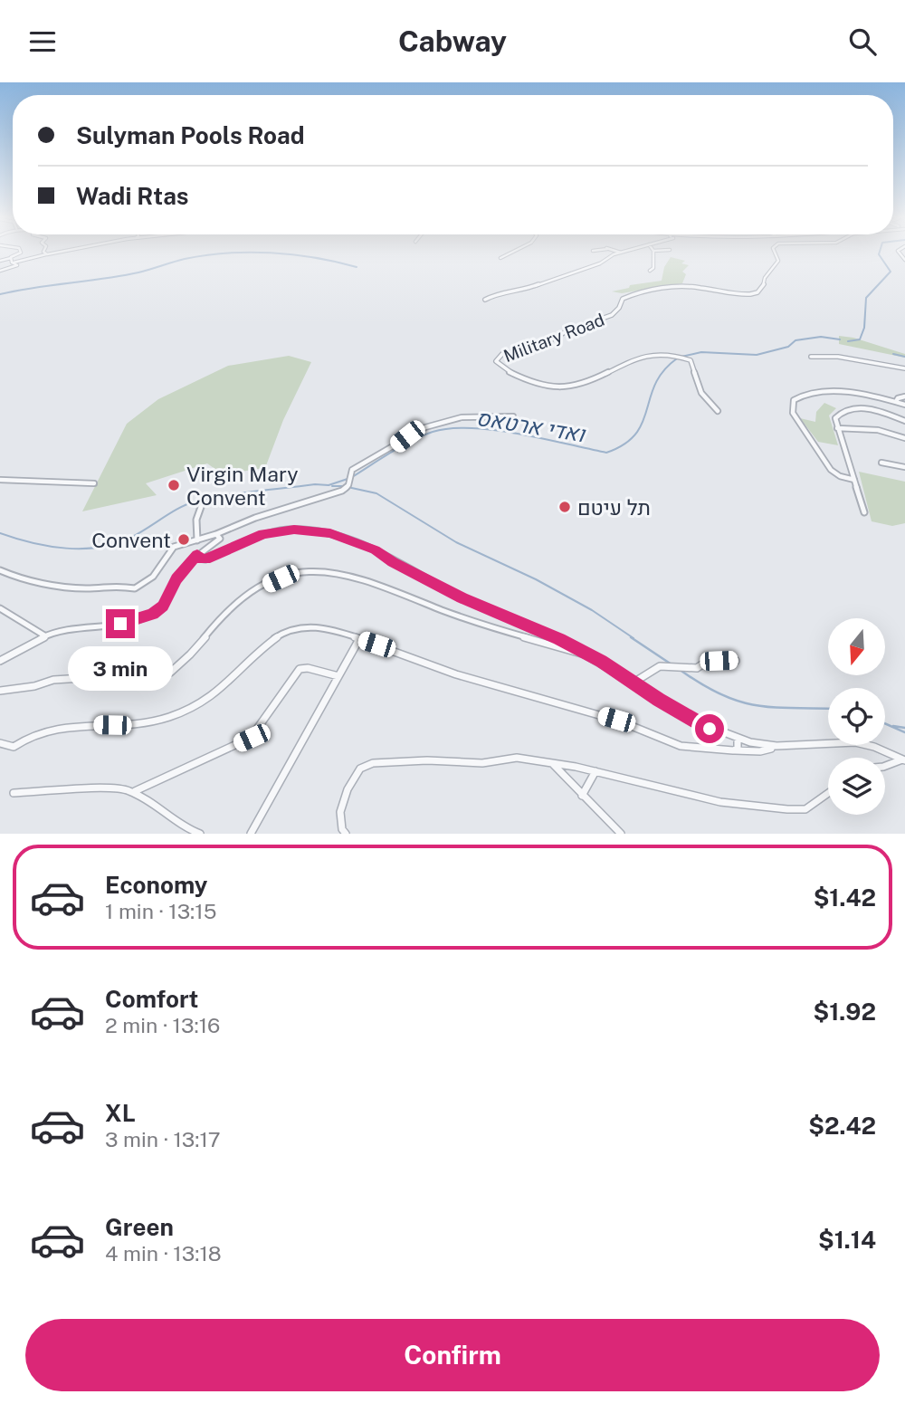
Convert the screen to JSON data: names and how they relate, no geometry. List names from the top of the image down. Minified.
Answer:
{"streets":{"street":["Military Road"]},"water":["ואדי ארטאס"],"places":["Virgin Mary Convent","תל עיטם","Convent"],"north":"bottom","page":{"header":"Cabway","banner":["Sulyman Pools Road","Wadi Rtas"],"bubble":"3 min","list":[{"name":"Economy","note":"1 min · 13:15","value":"$1.42"},{"name":"Comfort","note":"2 min · 13:16","value":"$1.92"},{"name":"XL","note":"3 min · 13:17","value":"$2.42"},{"name":"Green","note":"4 min · 13:18","value":"$1.14"}],"buttons":"Confirm"}}
